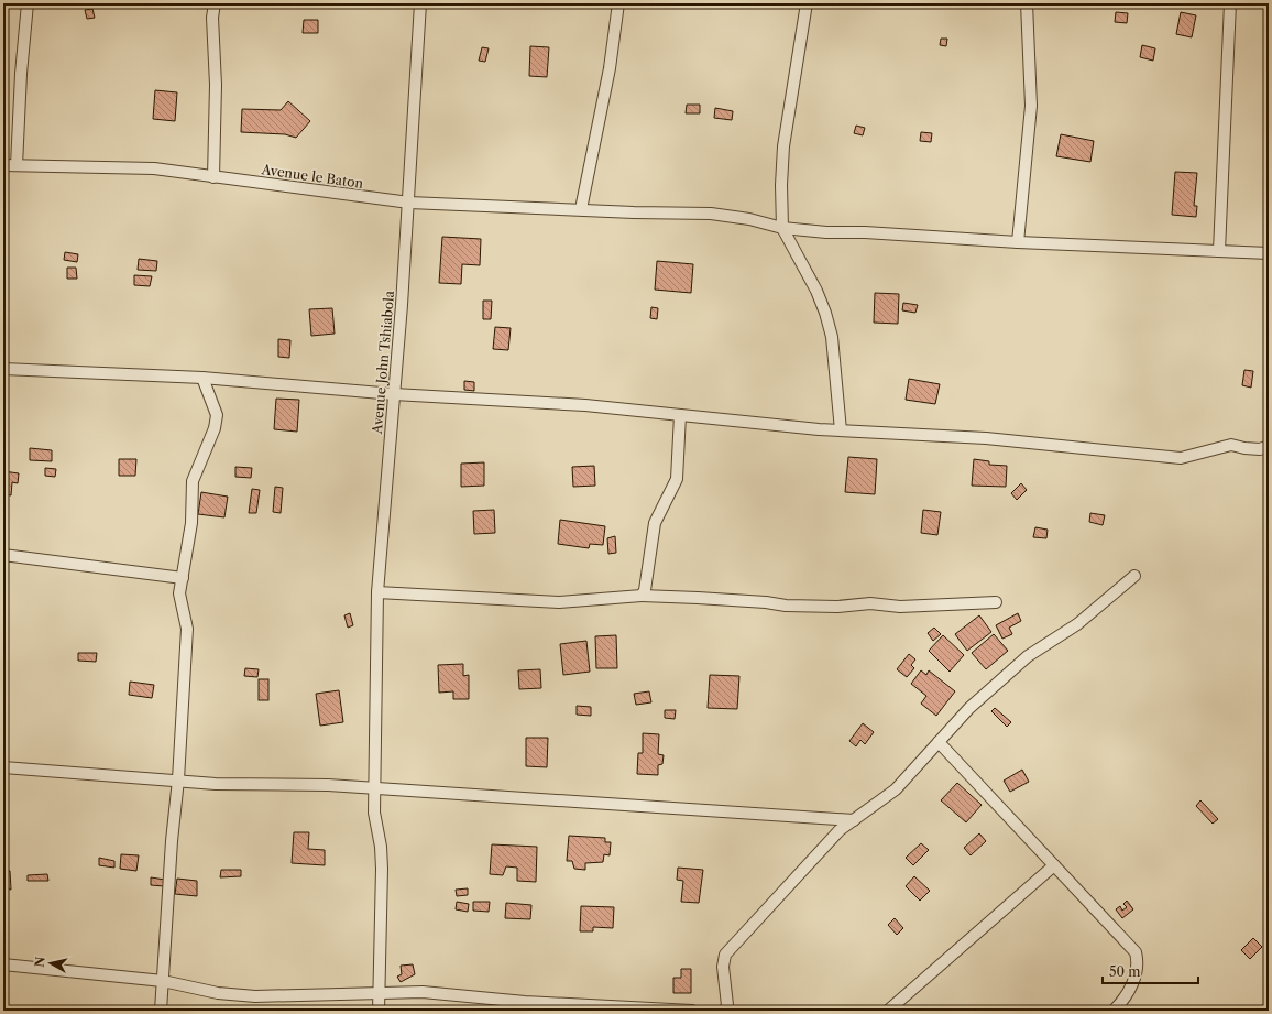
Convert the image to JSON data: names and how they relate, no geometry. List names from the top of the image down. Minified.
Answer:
{"streets":{"street":["Avenue le Baton","Avenue John Tshiabola"]},"crossings":[["Avenue le Baton","Avenue John Tshiabola"]],"scale_bar":"50 m","north":"left"}
